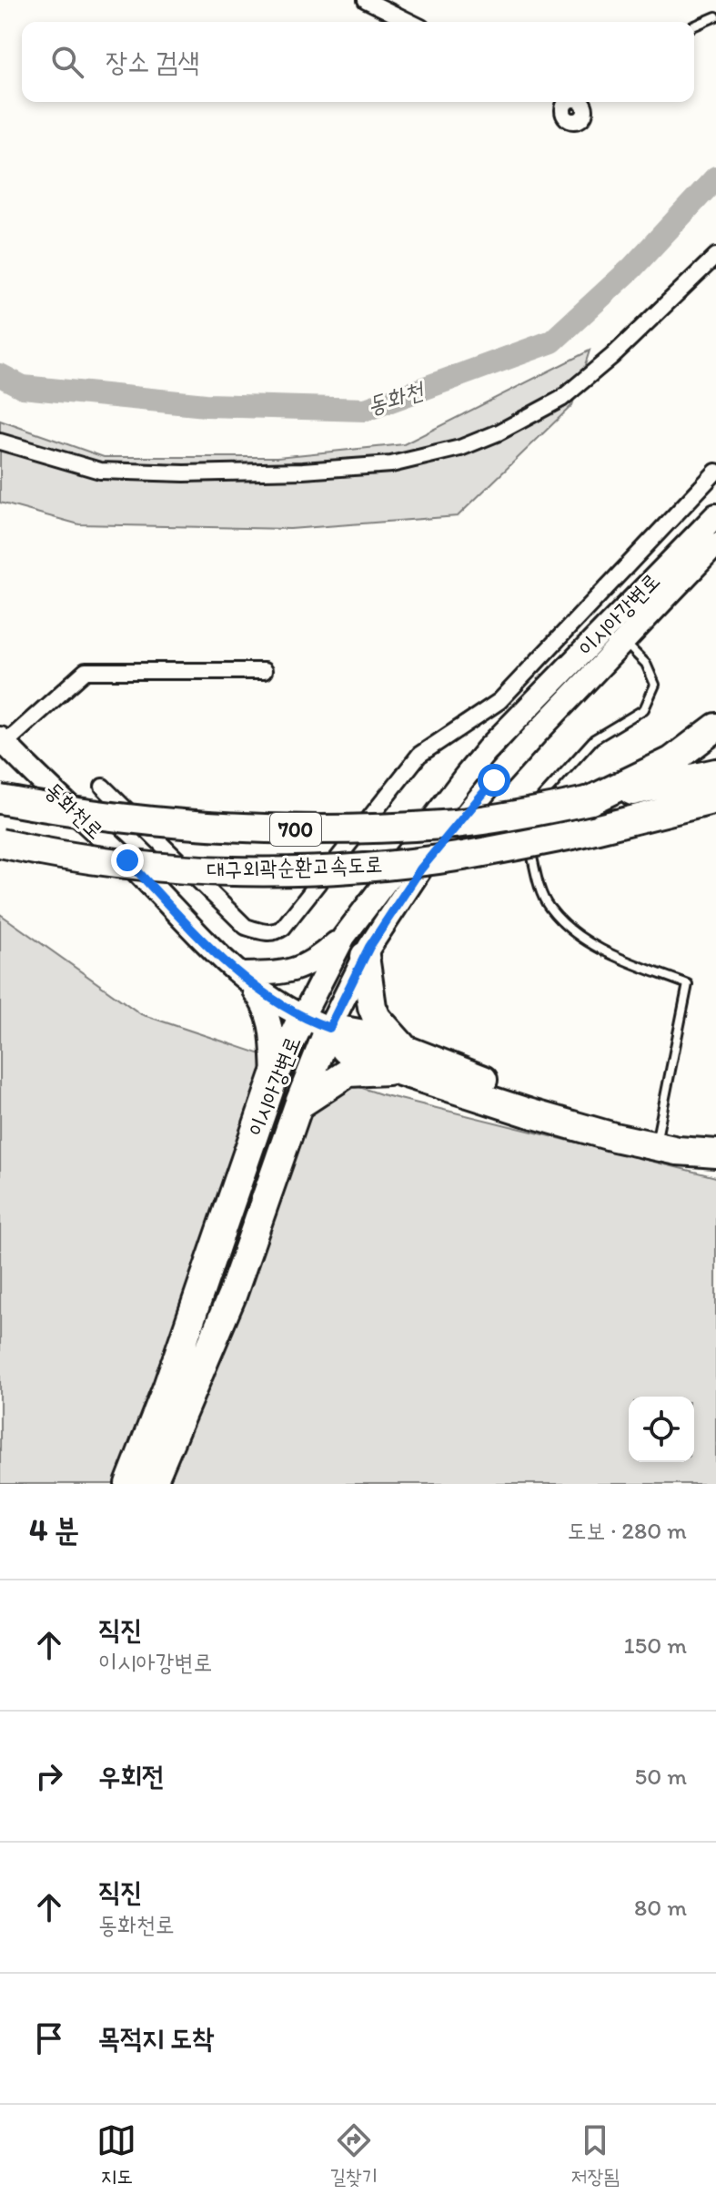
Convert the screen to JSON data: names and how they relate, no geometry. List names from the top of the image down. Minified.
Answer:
{"streets":{"highway":["이시아강변로","700","대구외곽순환고속도로"],"main road":["동화천로"]},"crossings":[["이시아강변로","동화천로"]],"water":["동화천"],"page":{"search":"장소 검색","heading":["4 분","도보 · 280 m"],"list":[["직진","이시아강변로","150 m"],["우회전","50 m"],["직진","동화천로","80 m"],"목적지 도착"],"nav":["지도","길찾기","저장됨"]}}
